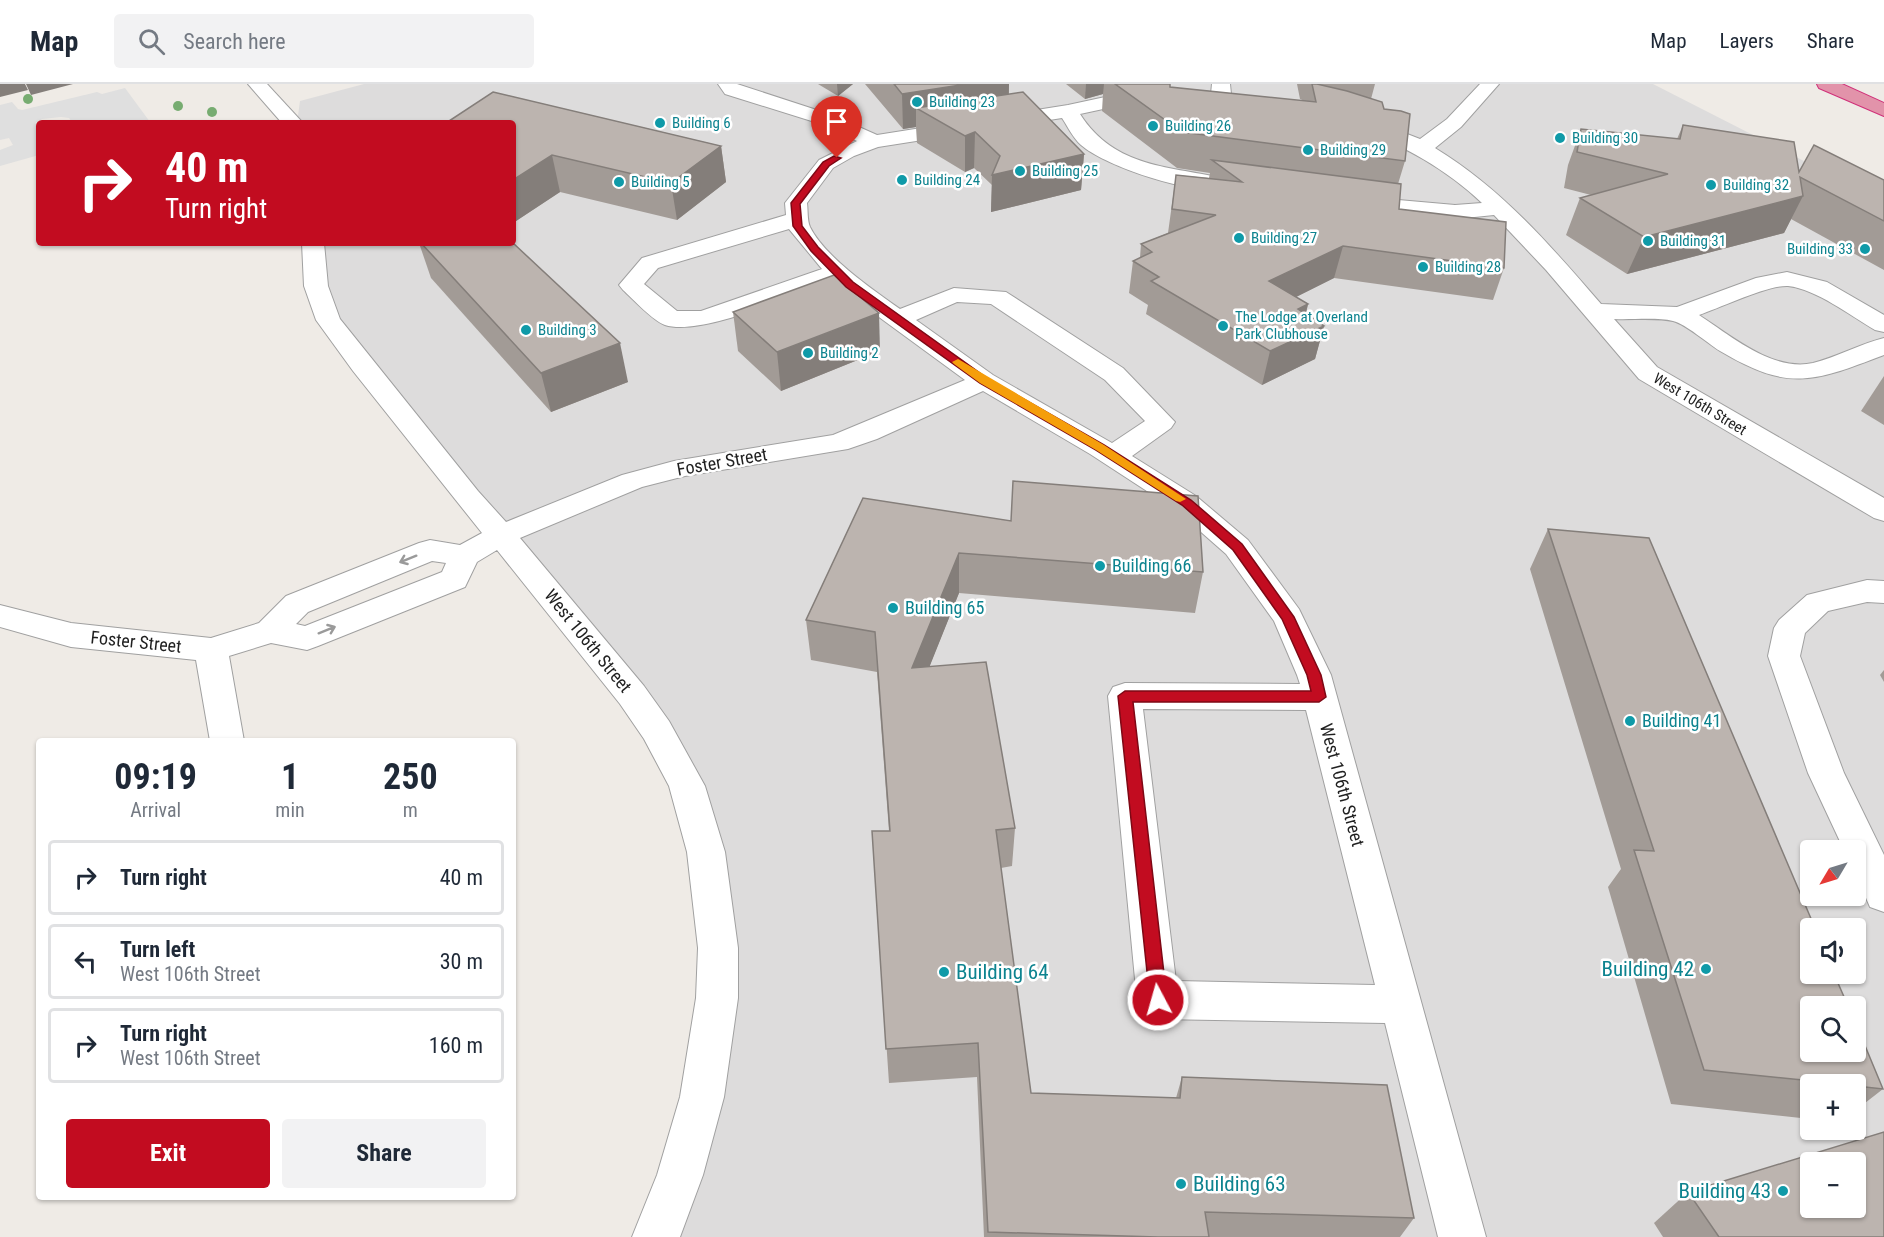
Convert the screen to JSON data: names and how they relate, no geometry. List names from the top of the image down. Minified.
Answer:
{"streets":{"street":["West 106th Street","Foster Street"]},"crossings":[["West 106th Street","Foster Street"]],"places":["Building 23","Building 6","Building 26","Building 30","Building 29","Building 25","Building 24","Building 5","Building 32","Building 27","Building 31","Building 33","Building 28","The Lodge at Overland Park Clubhouse","Building 3","Building 2","Building 66","Building 65","Building 41","Building 42","Building 64","Building 63","Building 43"],"north":"bottom left","page":{"header":"Map","search":"Search here","nav":["Map","Layers","Share"],"turn":["40 m","Turn right"],"eta":["09:19","Arrival","1","min","250","m"],"map_buttons":["+","−"],"list":[{"name":"Turn right","value":"40 m"},{"name":"Turn left","note":"West 106th Street","value":"30 m"},{"name":"Turn right","note":"West 106th Street","value":"160 m"}],"buttons":["Exit","Share"]}}
